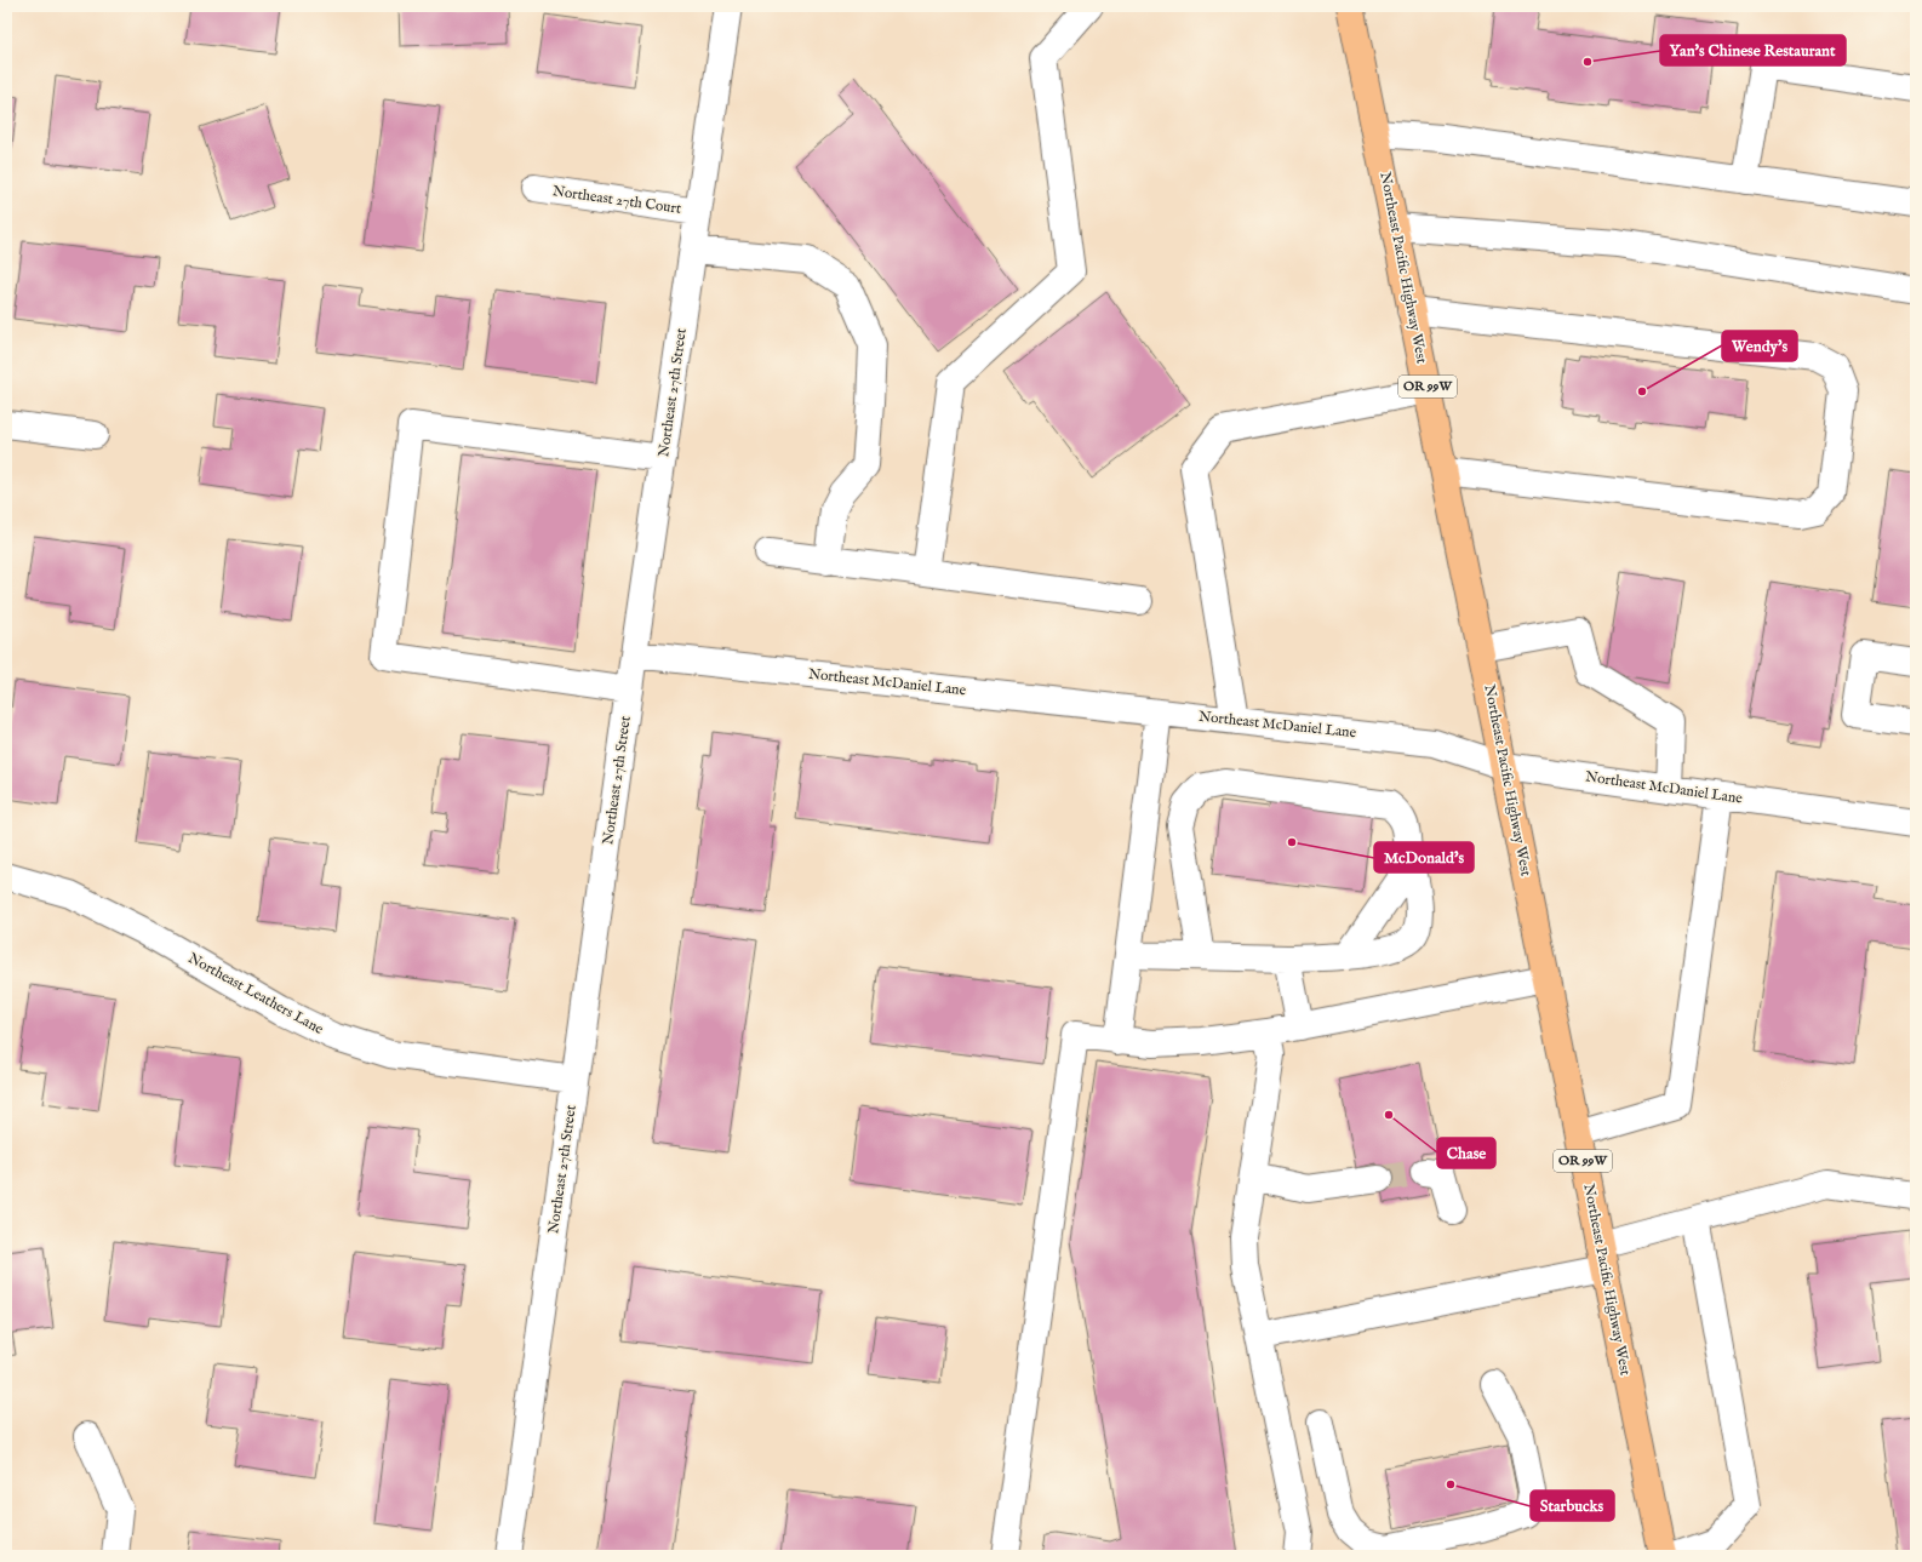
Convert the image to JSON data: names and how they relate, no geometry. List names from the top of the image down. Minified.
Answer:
{"streets":{"highway":["Northeast Pacific Highway West","OR 99W"],"street":["Northeast 27th Court","Northeast 27th Street","Northeast McDaniel Lane","Northeast Leathers Lane"]},"crossings":[["Northeast 27th Court","Northeast 27th Street"],["Northeast Pacific Highway West","Northeast McDaniel Lane"],["Northeast 27th Street","Northeast McDaniel Lane"],["Northeast 27th Street","Northeast Leathers Lane"]],"places":["Yan's Chinese Restaurant","Wendy's","McDonald's","Chase","Starbucks"]}
